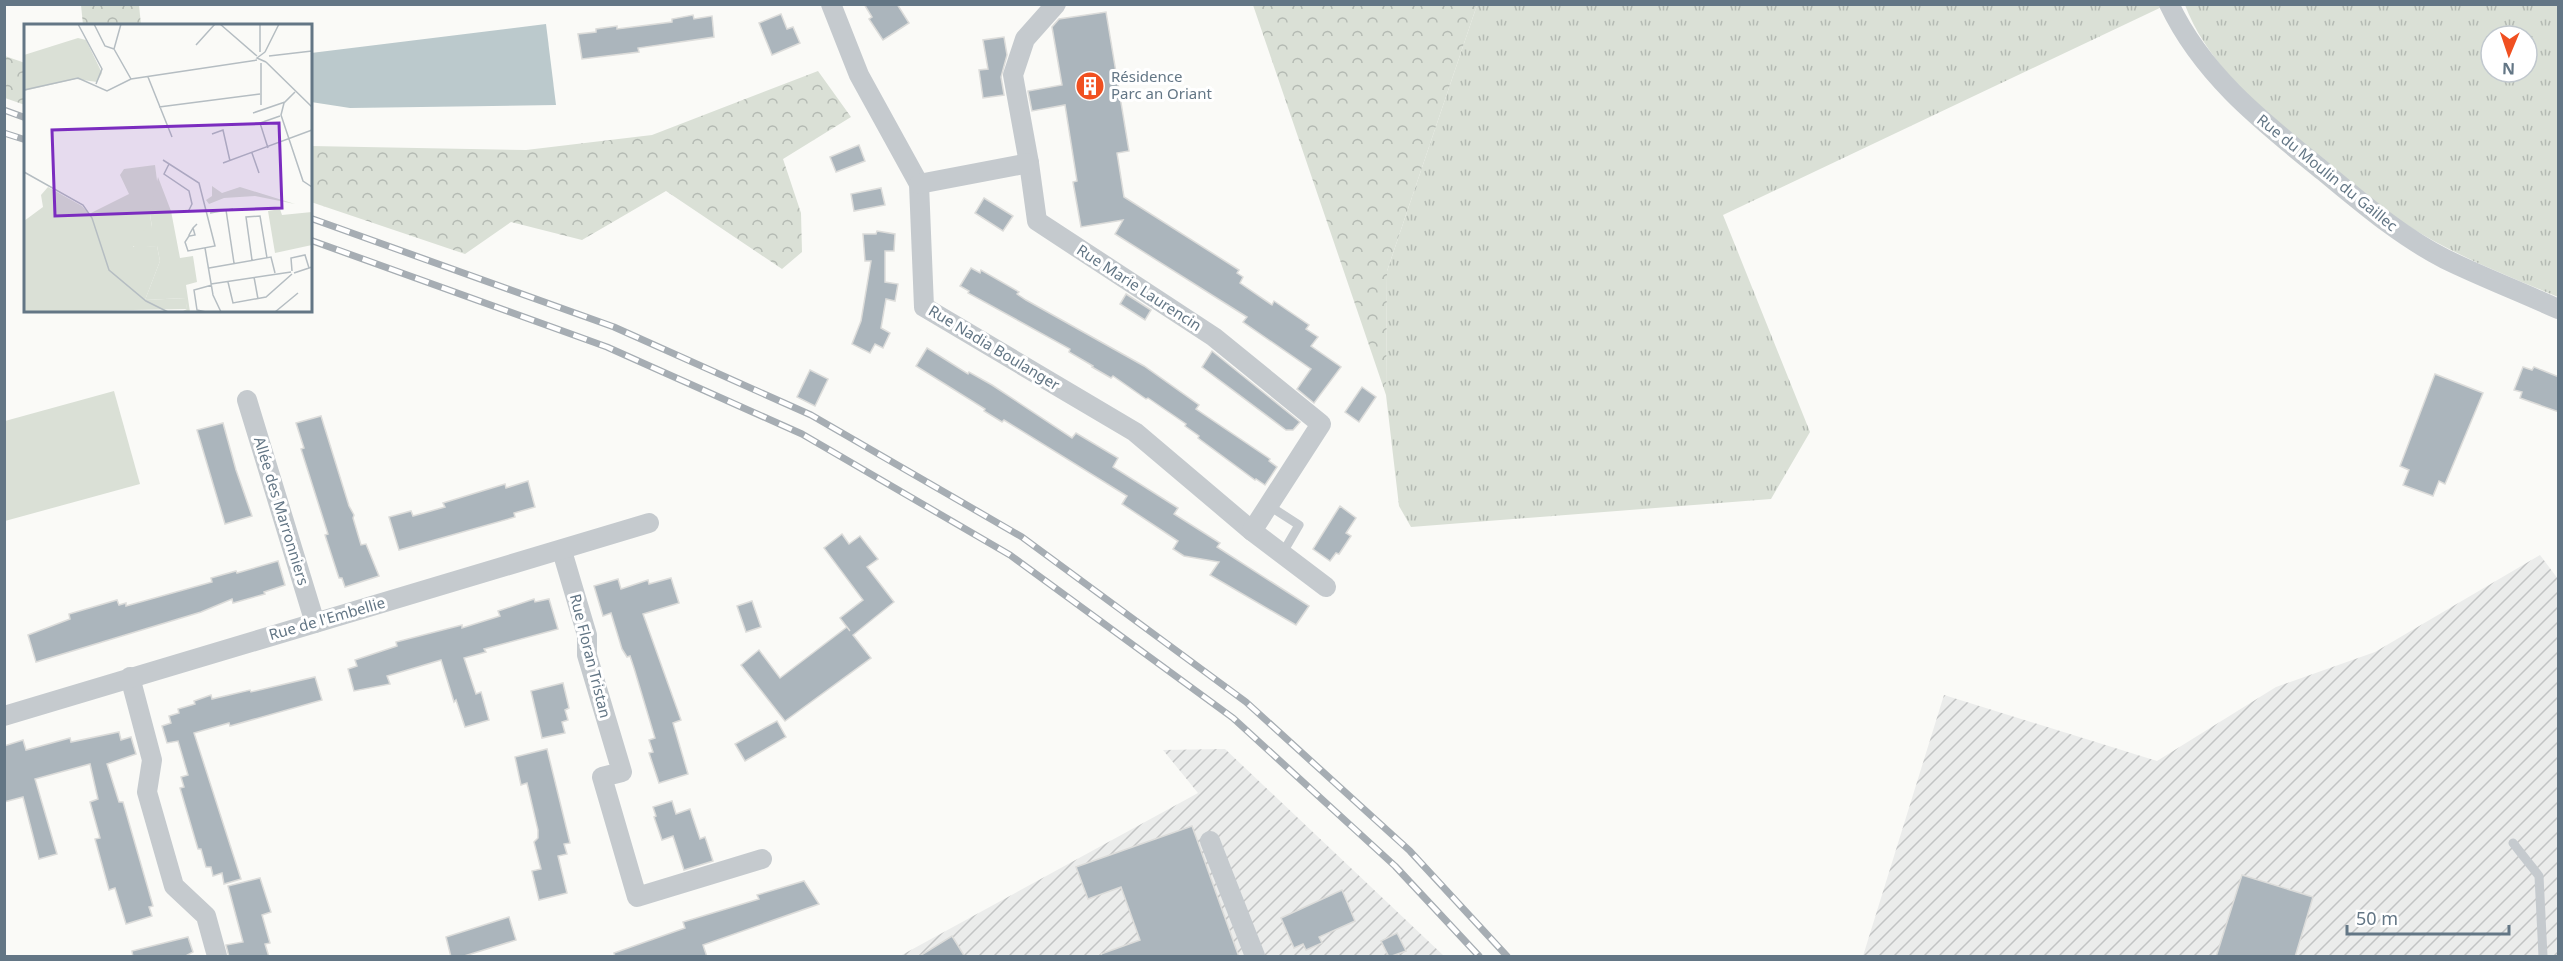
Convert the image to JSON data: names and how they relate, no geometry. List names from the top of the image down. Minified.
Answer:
{"streets":{"street":["Rue du Moulin du Gaillec","Rue Marie Laurencin","Rue Nadia Boulanger","Allée des Marronniers","Rue de l'Embellie","Rue Floran Tristan"]},"crossings":[["Rue Marie Laurencin","Rue Nadia Boulanger"],["Allée des Marronniers","Rue de l'Embellie"],["Rue de l'Embellie","Rue Floran Tristan"]],"places":{"building":["Résidence Parc an Oriant"]},"scale_bar":"50 m","north":"bottom"}
